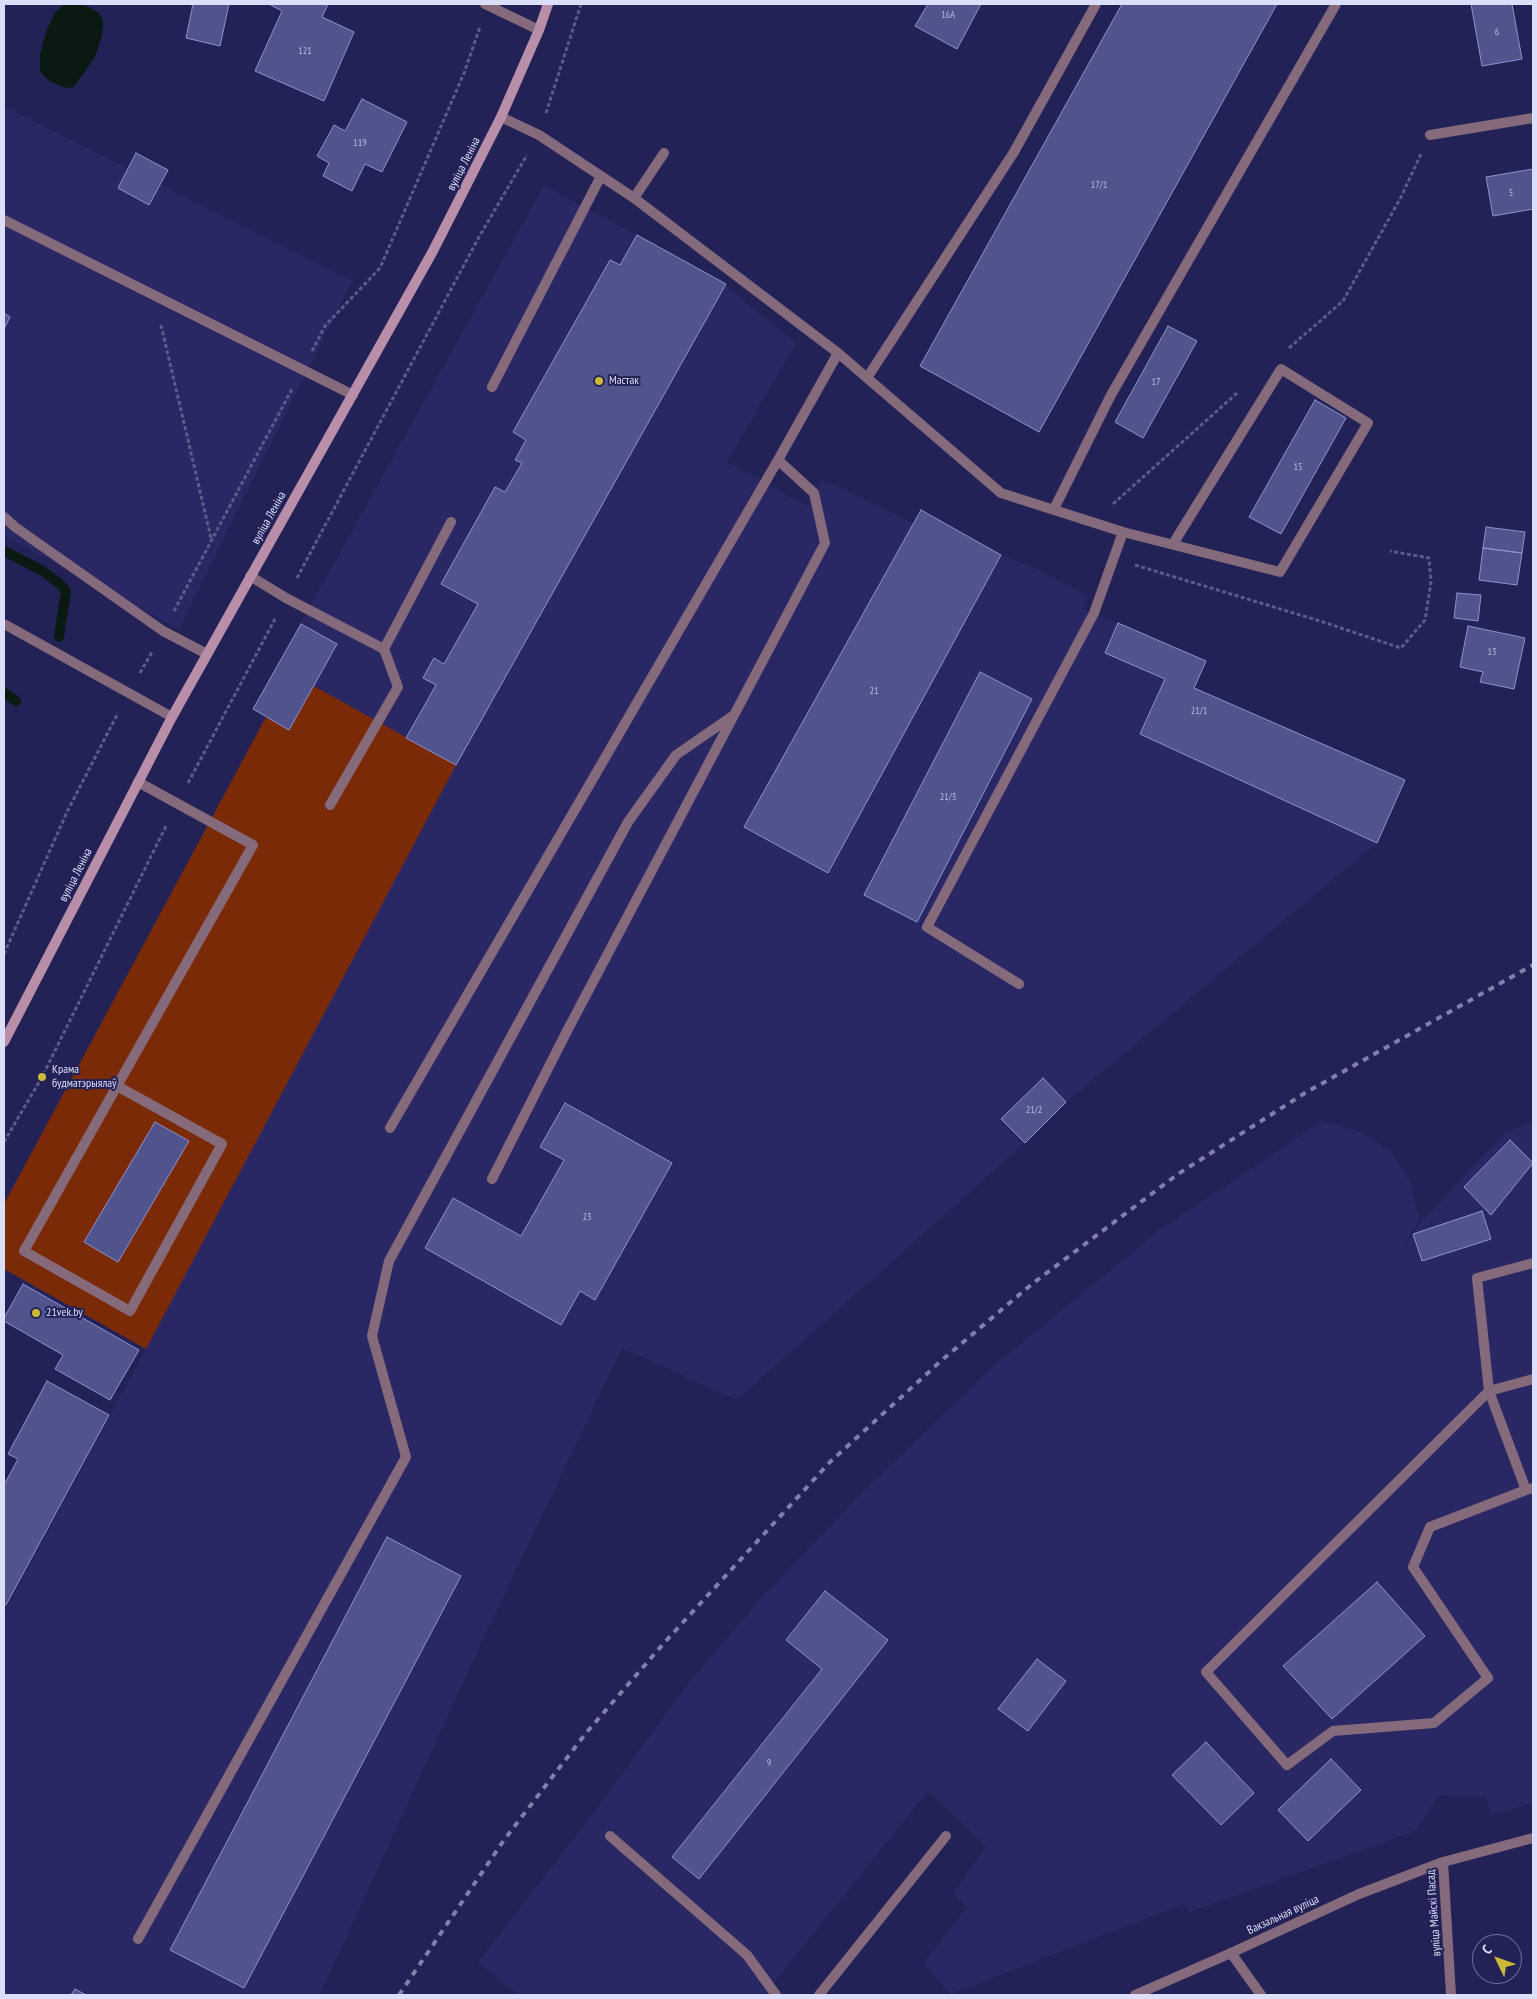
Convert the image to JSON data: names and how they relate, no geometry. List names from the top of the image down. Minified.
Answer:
{"streets":{"main road":["вуліца Леніна"],"street":["вуліца Майскі Пасад","Вакзальная вуліца"]},"crossings":[["вуліца Майскі Пасад","Вакзальная вуліца"]],"places":["Мастак","Крама будматэрыялаў","21vek.by"],"house_numbers":["16А","6","121","119","17/1","5","17","15","13","21","21/1","21/3","21/2","23","9"],"north":"top left"}
